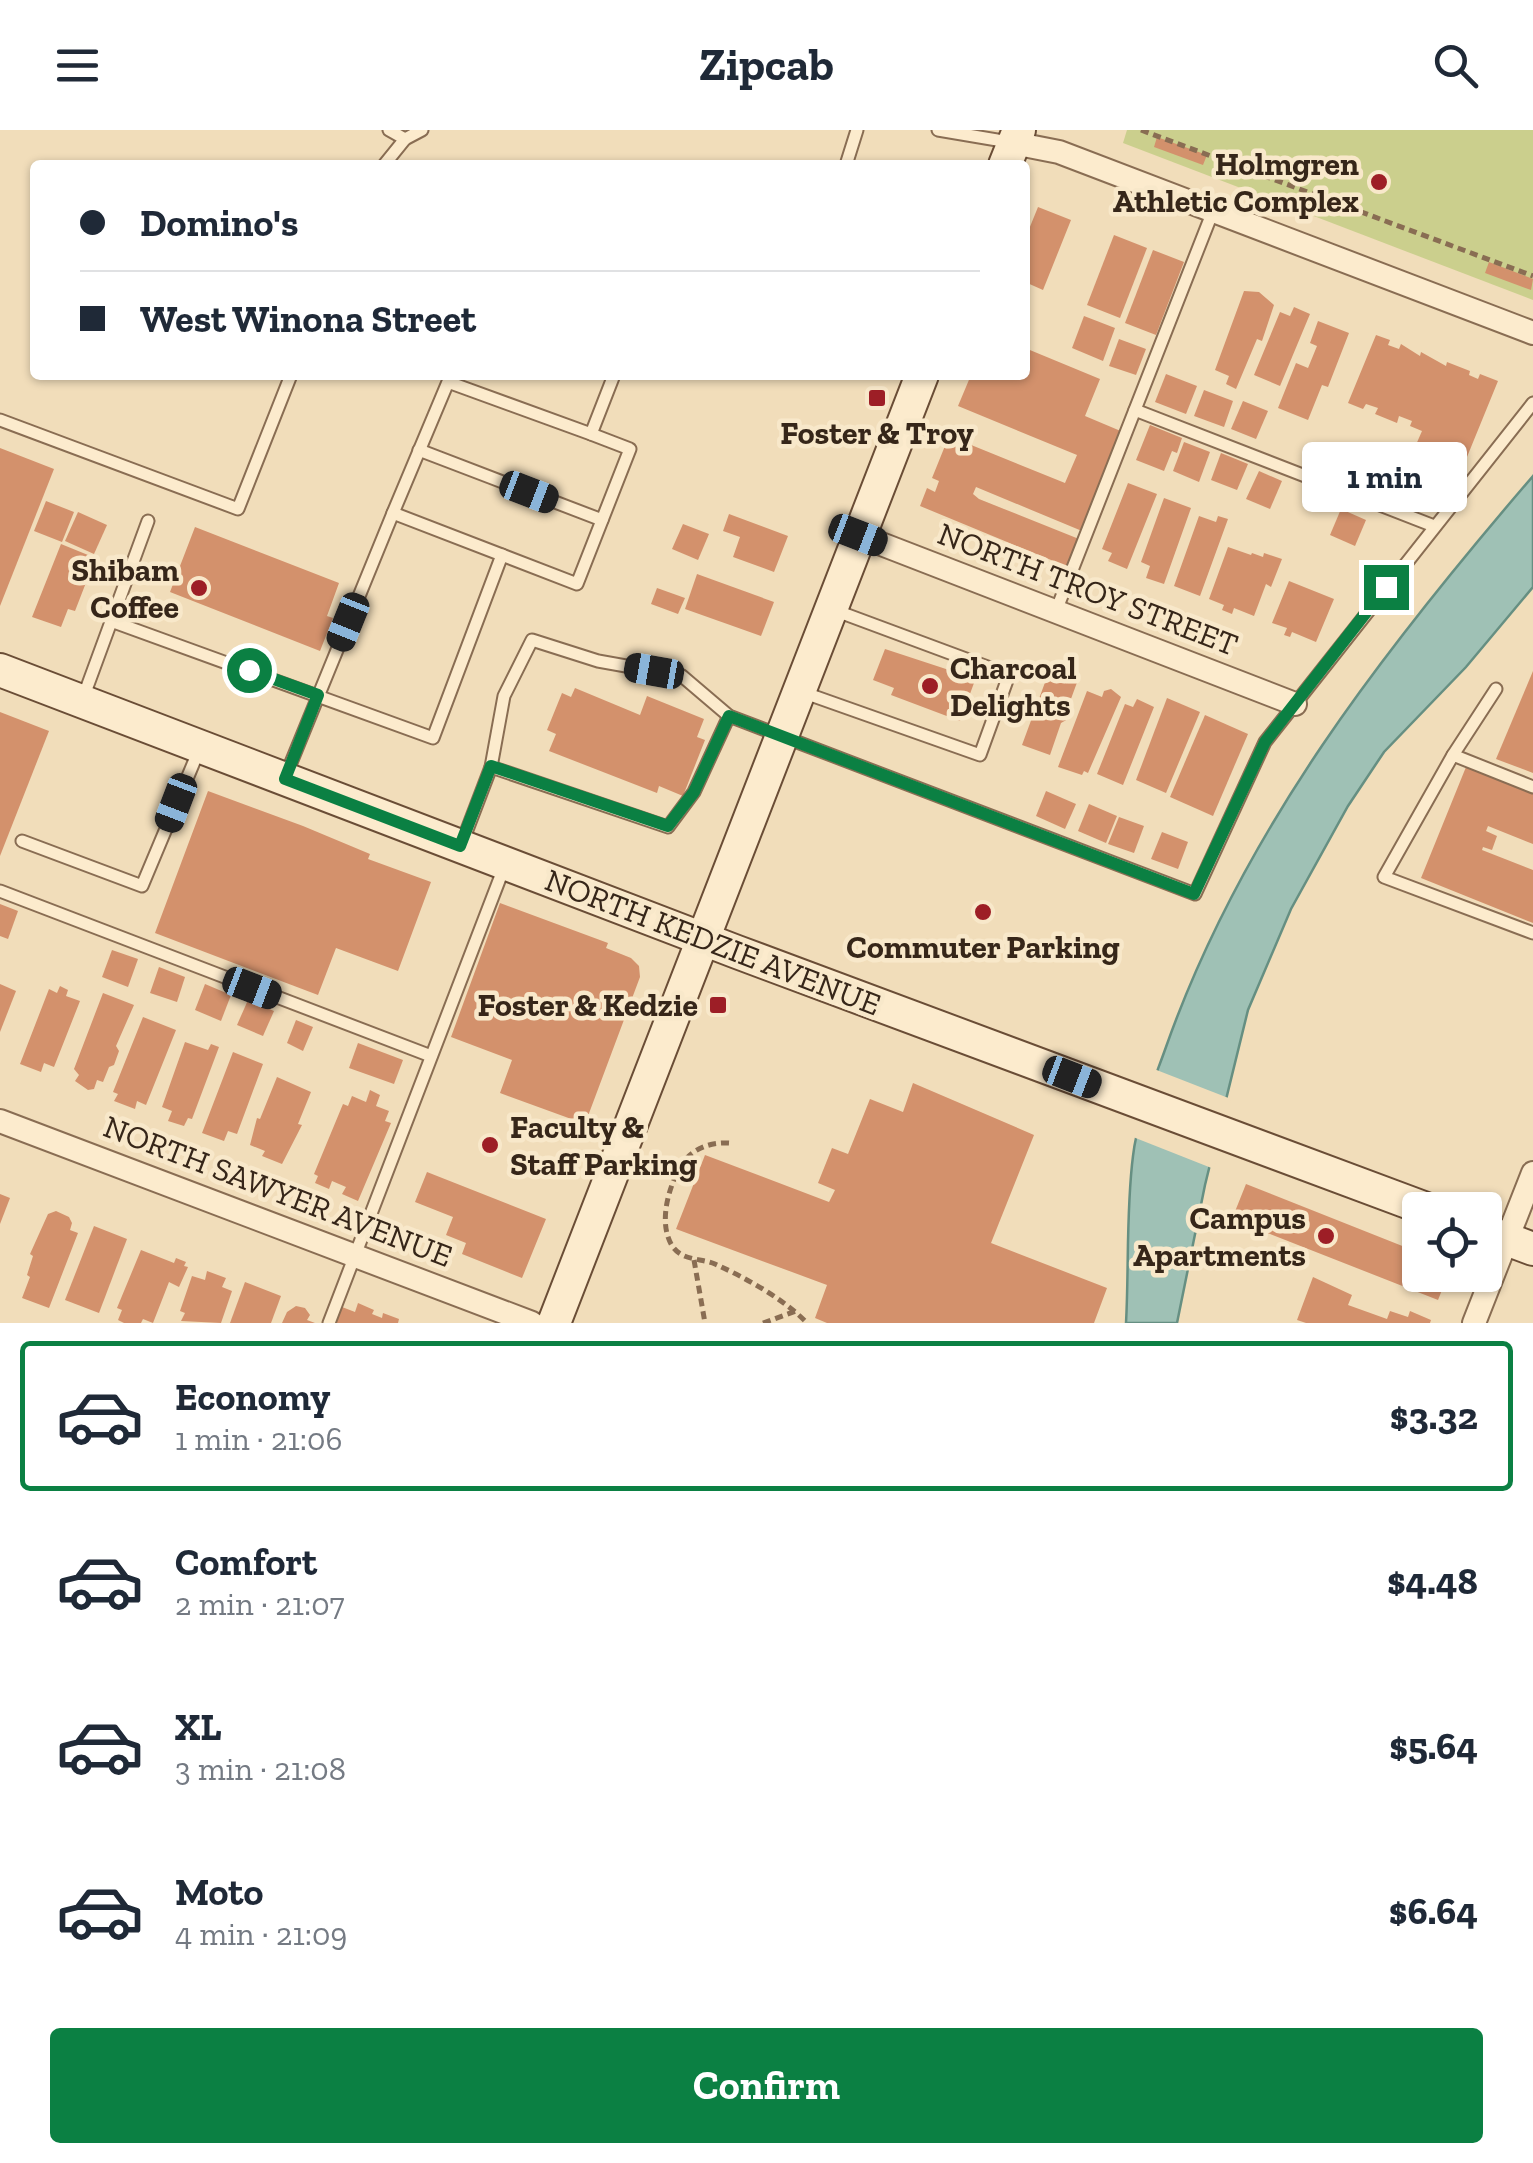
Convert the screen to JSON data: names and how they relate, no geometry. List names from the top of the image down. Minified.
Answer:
{"streets":{"main road":["NORTH KEDZIE AVENUE"],"street":["NORTH TROY STREET","NORTH SAWYER AVENUE"]},"places":{"other":["Holmgren Athletic Complex","Shibam Coffee","Charcoal Delights","Commuter Parking","Faculty & Staff Parking","Campus Apartments"],"transit":["Foster & Troy","Foster & Kedzie"]},"page":{"header":"Zipcab","banner":["Domino's","West Winona Street"],"bubble":"1 min","list":[{"name":"Economy","note":"1 min · 21:06","value":"$3.32"},{"name":"Comfort","note":"2 min · 21:07","value":"$4.48"},{"name":"XL","note":"3 min · 21:08","value":"$5.64"},{"name":"Moto","note":"4 min · 21:09","value":"$6.64"}],"buttons":"Confirm"}}
